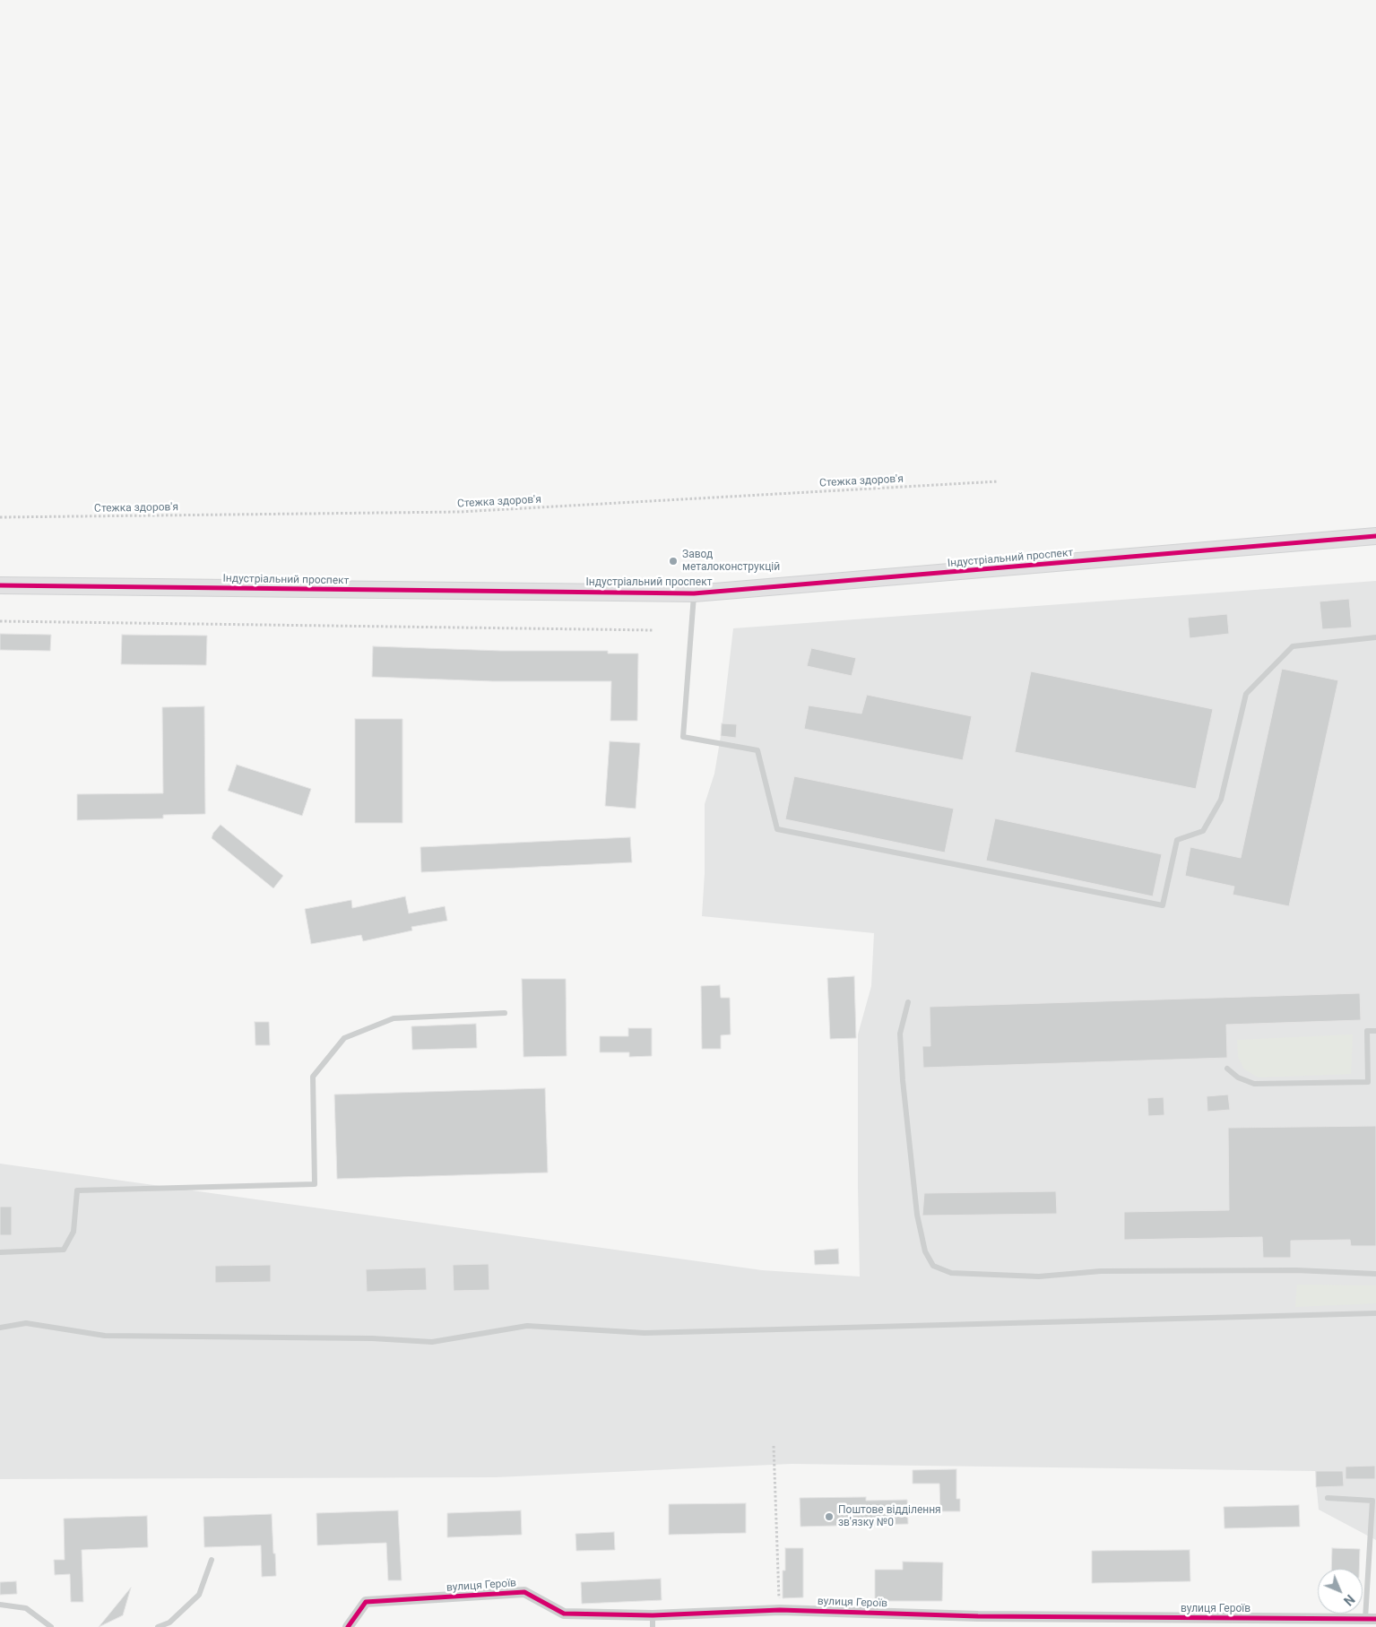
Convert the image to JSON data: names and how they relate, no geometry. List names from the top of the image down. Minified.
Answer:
{"streets":{"street":["Індустріальний проспект","вулиця Героїв"],"path":["Стежка здоров'я"]},"places":["Завод металоконструкцій","Поштове відділення зв'язку №0"],"north":"bottom right"}
